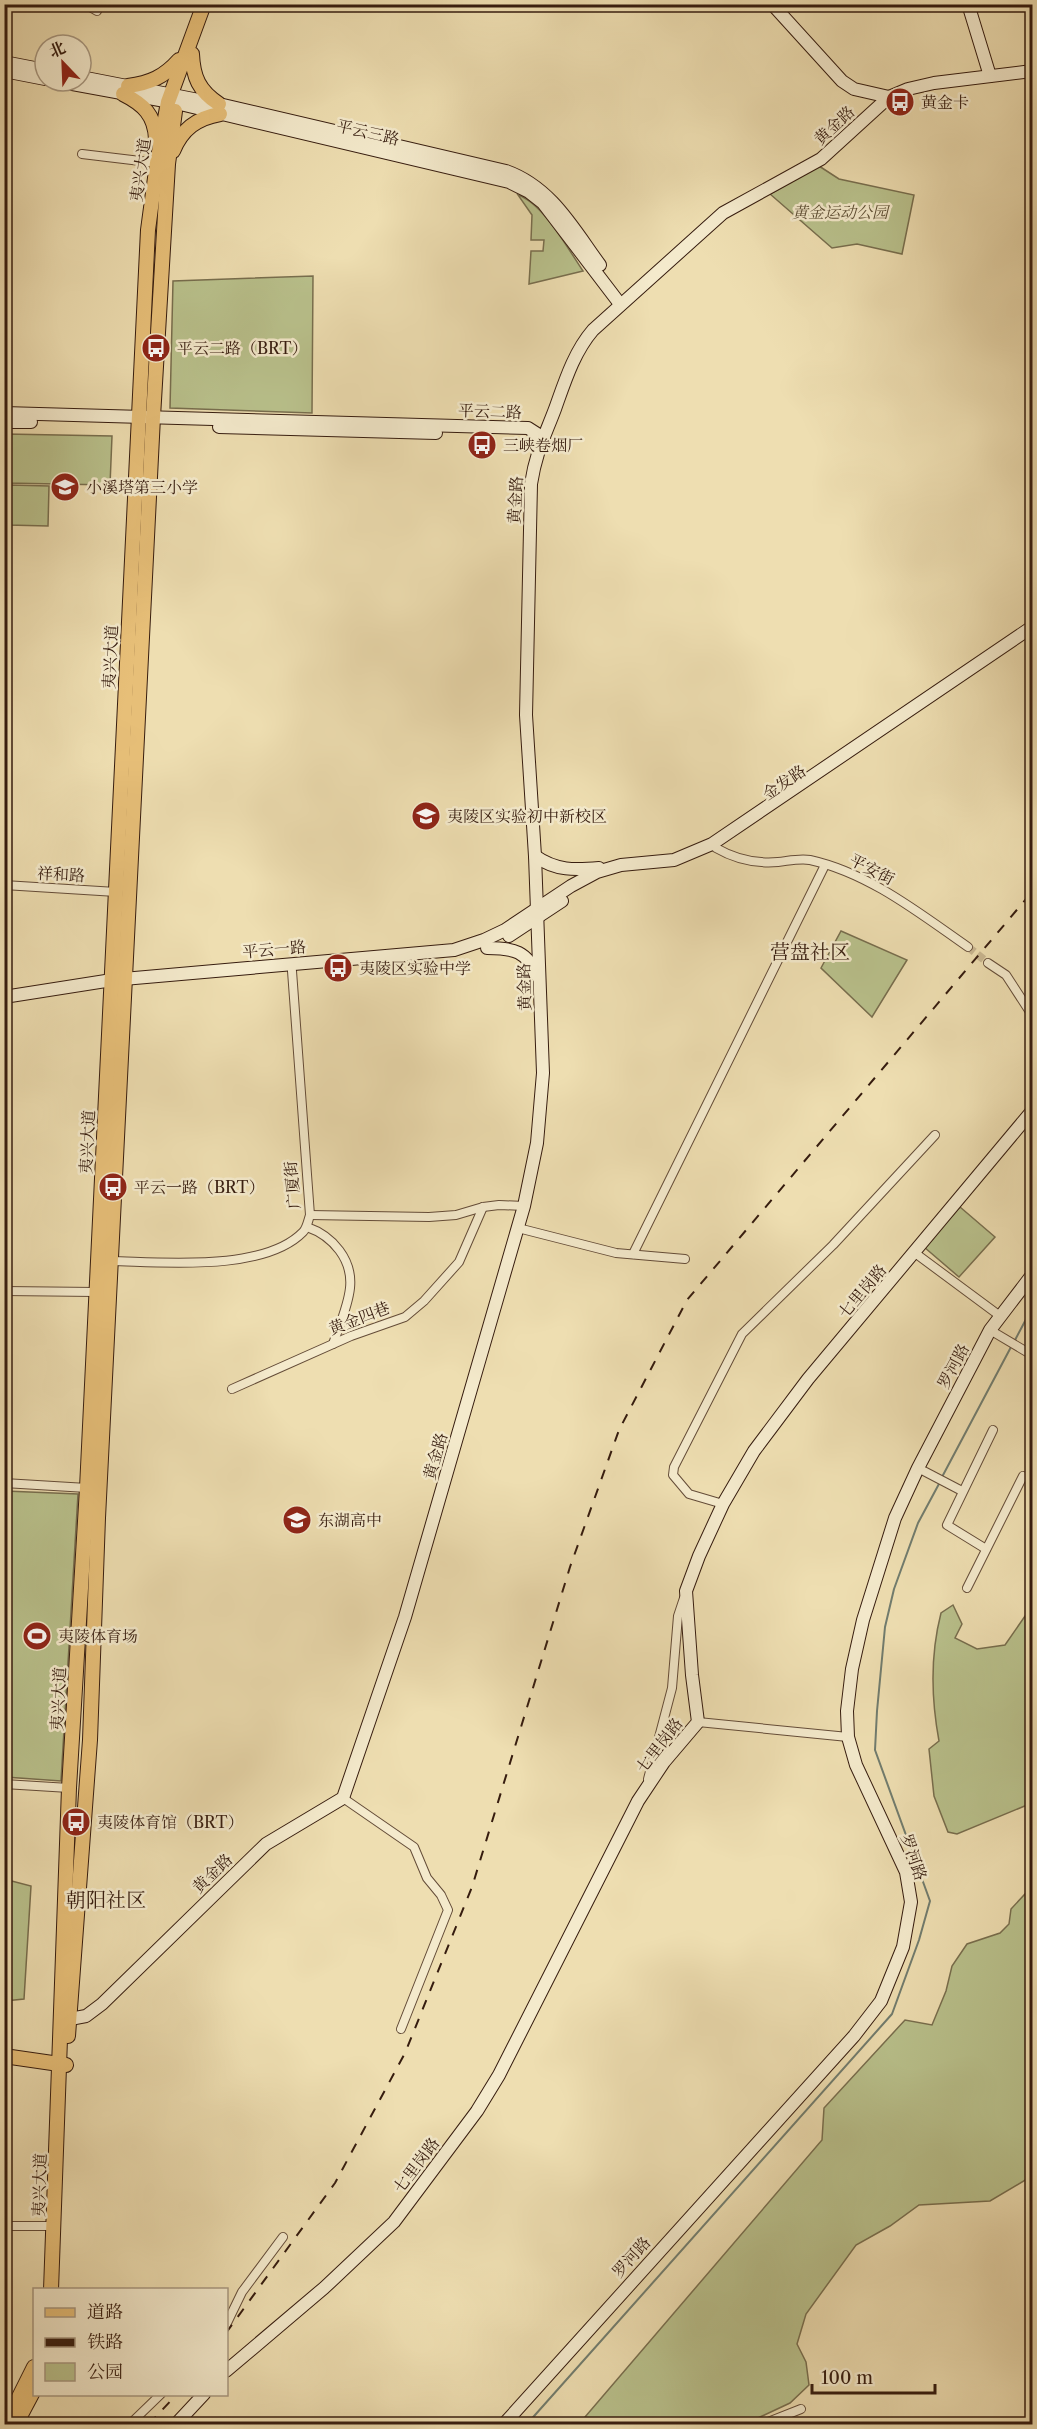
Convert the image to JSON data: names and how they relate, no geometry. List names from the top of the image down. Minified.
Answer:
{"streets":{"main road":["黄金路","平云三路","夷兴大道","平云二路","金发路","平云一路","七里岗路","罗河路"],"street":["平安街","祥和路","广厦街","黄金四巷"]},"crossings":[["黄金路","平云三路"],["黄金路","夷兴大道"],["黄金路","平云二路"],["黄金路","金发路"],["黄金路","平云一路"],["平云三路","夷兴大道"],["夷兴大道","平云二路"],["夷兴大道","祥和路"],["夷兴大道","平云一路"],["夷兴大道","广厦街"],["金发路","平安街"],["金发路","平云一路"],["平云一路","广厦街"]],"districts":["营盘社区","朝阳社区"],"parks":["黄金运动公园"],"places":{"bus stop":["黄金卡","平云二路（BRT）","三峡卷烟厂","夷陵区实验中学","平云一路（BRT）","夷陵体育馆（BRT）"],"school or university":["小溪塔第三小学","夷陵区实验初中新校区","东湖高中"],"sports":["夷陵体育场"]},"legend":["道路","铁路","公园"],"scale_bar":"100 m","north":"top left"}
